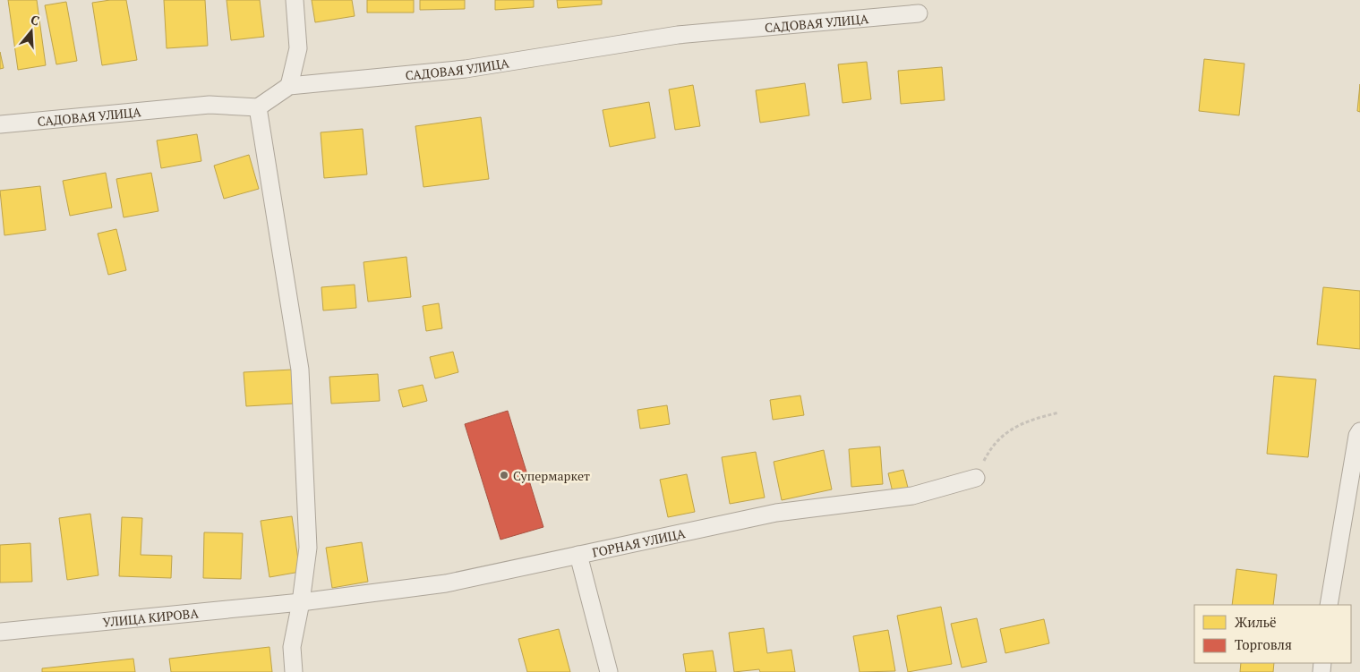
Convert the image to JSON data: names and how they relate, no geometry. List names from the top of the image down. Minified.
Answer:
{"streets":{"street":["САДОВАЯ УЛИЦА","ГОРНАЯ УЛИЦА","УЛИЦА КИРОВА"]},"crossings":[["ГОРНАЯ УЛИЦА","УЛИЦА КИРОВА"]],"places":["Супермаркет"],"legend":["Жильё","Торговля"],"north":"top"}
